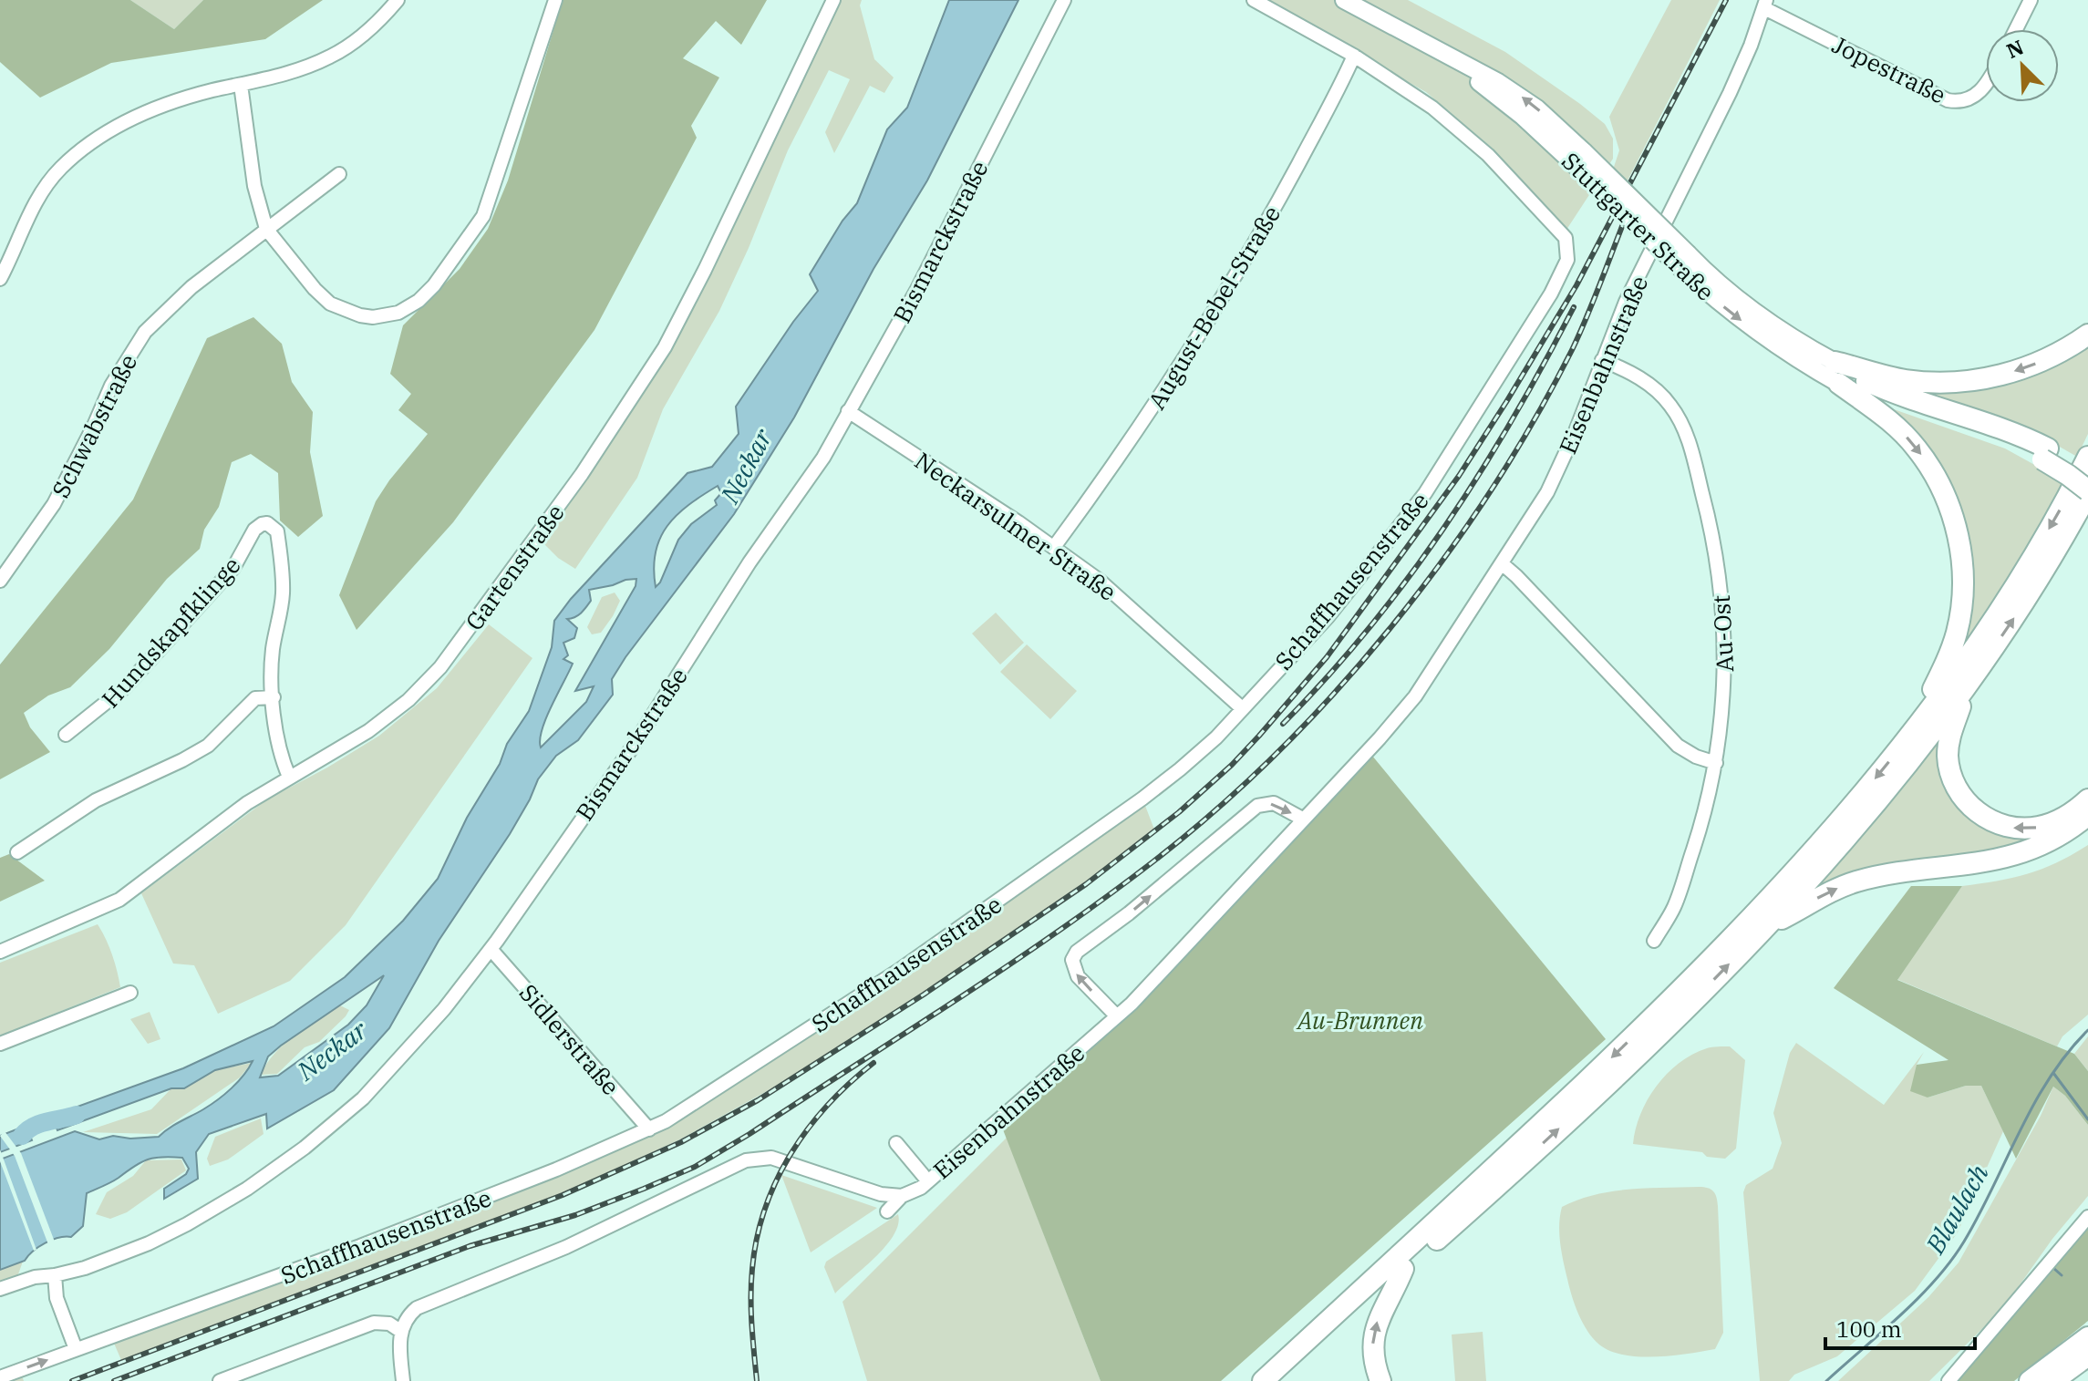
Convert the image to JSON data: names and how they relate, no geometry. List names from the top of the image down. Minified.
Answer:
{"streets":{"main road":["Stuttgarter Straße"],"street":["Jopestraße","Bismarckstraße","August-Bebel-Straße","Eisenbahnstraße","Schwabstraße","Neckarsulmer Straße","Gartenstraße","Schaffhausenstraße","Hundskapfklinge","Au-Ost","Sidlerstraße"]},"crossings":[["Jopestraße","Eisenbahnstraße"],["Bismarckstraße","Neckarsulmer Straße"],["Bismarckstraße","Sidlerstraße"],["August-Bebel-Straße","Neckarsulmer Straße"],["August-Bebel-Straße","Schaffhausenstraße"],["Eisenbahnstraße","Au-Ost"],["Neckarsulmer Straße","Schaffhausenstraße"],["Gartenstraße","Hundskapfklinge"],["Schaffhausenstraße","Sidlerstraße"]],"water":["Neckar","Blaulach"],"parks":["Au-Brunnen"],"scale_bar":"100 m","north":"top left"}
